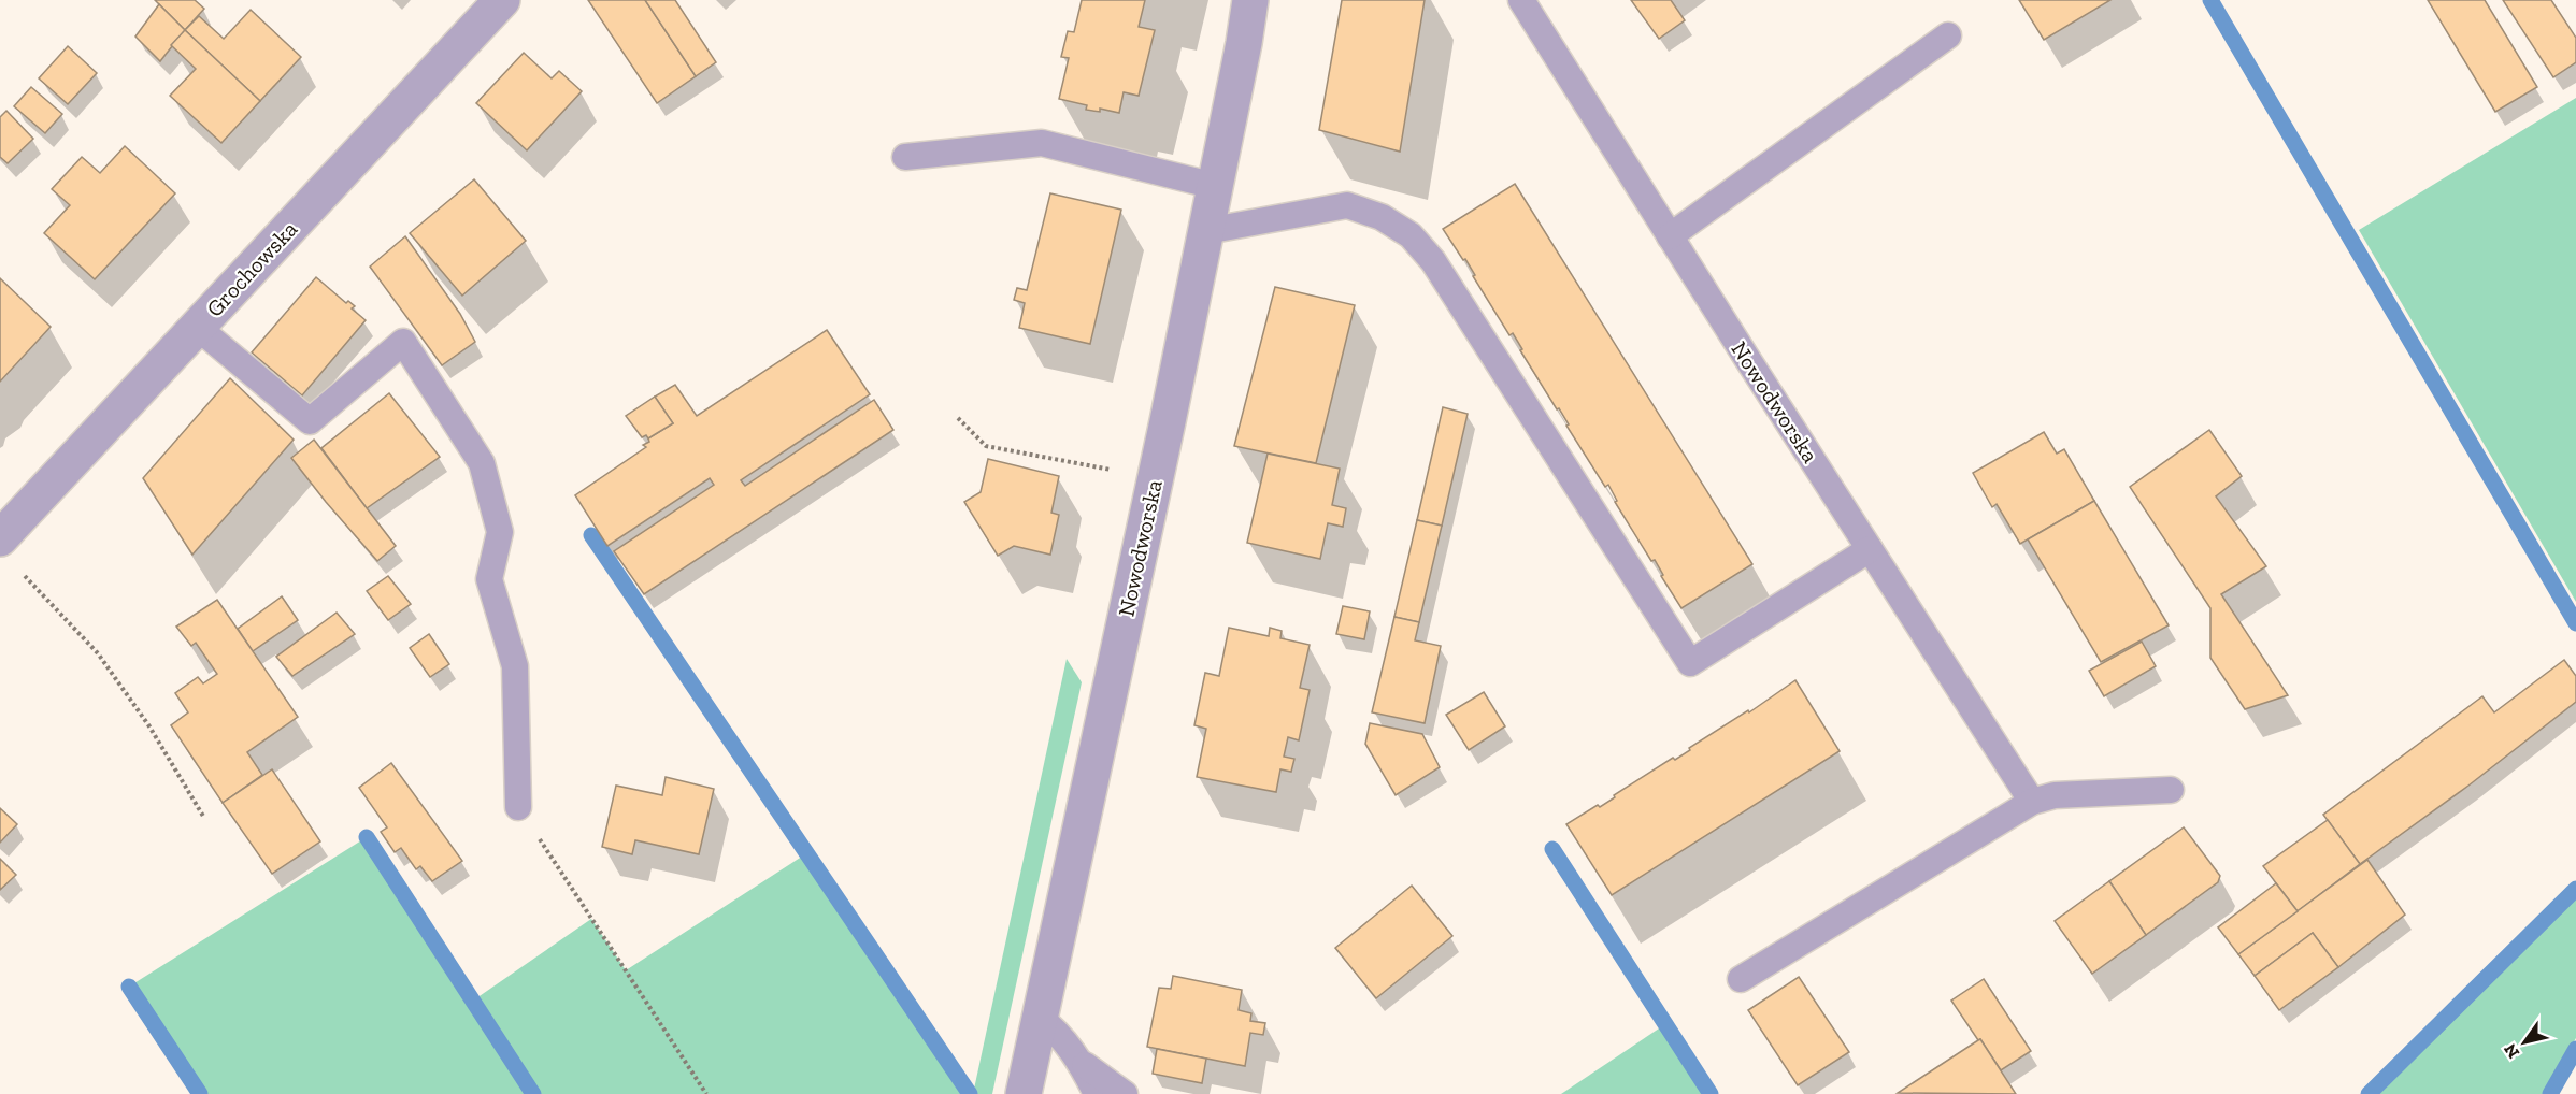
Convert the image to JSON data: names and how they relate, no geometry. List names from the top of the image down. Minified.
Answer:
{"streets":{"street":["Grochowska","Nowodworska"]},"north":"bottom left"}
